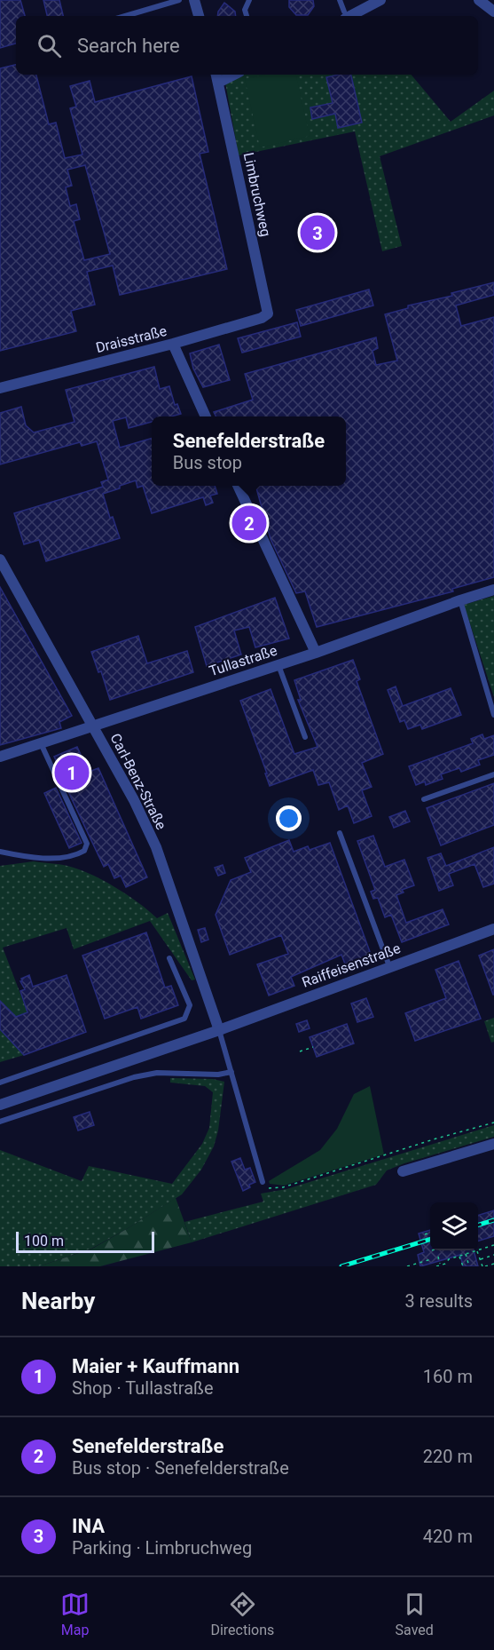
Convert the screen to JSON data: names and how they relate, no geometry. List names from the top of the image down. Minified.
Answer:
{"streets":{"street":["Limbruchweg","Draisstraße","Tullastraße","Carl-Benz-Straße","Raiffeisenstraße"]},"crossings":[["Limbruchweg","Draisstraße"],["Tullastraße","Carl-Benz-Straße"],["Carl-Benz-Straße","Raiffeisenstraße"]],"scale_bar":"100 m","page":{"search":"Search here","pins":["3","2","1"],"popup":["Senefelderstraße","Bus stop"],"scale":"100 m","heading":["Nearby","3 results"],"list":[{"mark":"1","name":"Maier + Kauffmann","note":"Shop · Tullastraße","value":"160 m"},{"mark":"2","name":"Senefelderstraße","note":"Bus stop · Senefelderstraße","value":"220 m"},{"mark":"3","name":"INA","note":"Parking · Limbruchweg","value":"420 m"}],"nav":["Map","Directions","Saved"]}}
